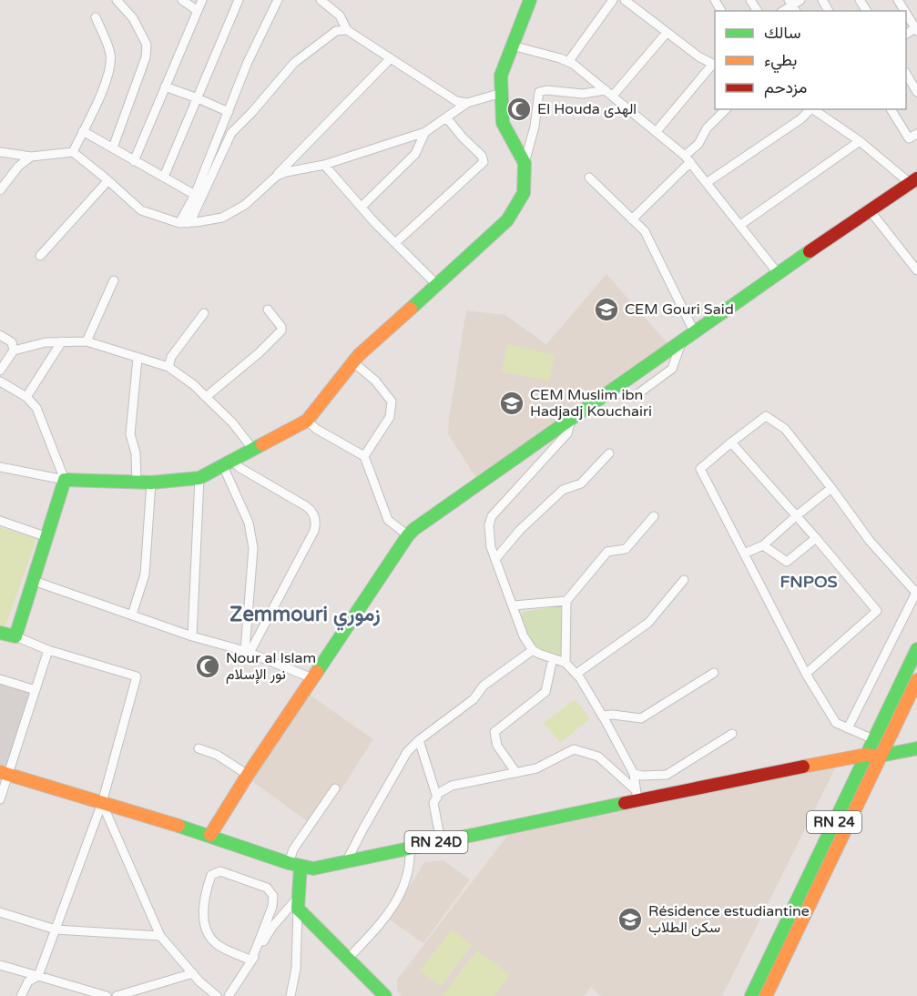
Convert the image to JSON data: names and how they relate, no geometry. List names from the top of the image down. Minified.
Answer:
{"streets":{"main road":["RN 24","RN 24D"]},"crossings":[["RN 24","RN 24D"]],"districts":["FNPOS","Zemmouri زموري"],"places":{"mosque":["El Houda الهدى","Nour al Islam نور الإسلام"],"school or university":["CEM Gouri Said","CEM Muslim ibn Hadjadj Kouchairi","Résidence estudiantine سكن الطلاب"]},"legend":["سالك","بطيء","مزدحم"]}
